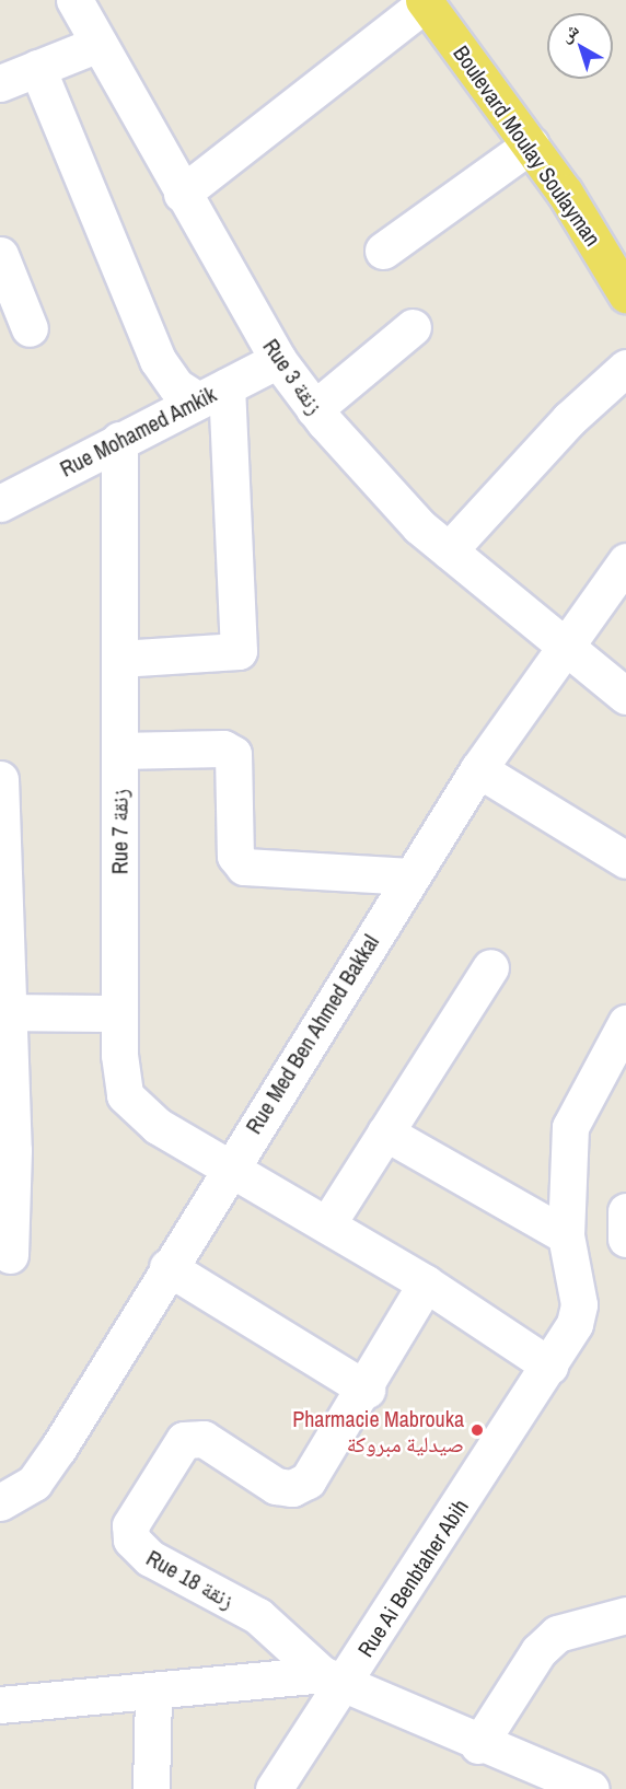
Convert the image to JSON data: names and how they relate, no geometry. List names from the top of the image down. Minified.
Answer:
{"streets":{"main road":["Boulevard Moulay Soulayman"],"street":["Rue 3 زنقة","Rue Mohamed Amkik","Rue 7 زنقة","Rue Med Ben Ahmed Bakkal","Rue Ai Benbtaher Abih","Rue 18 زنقة"]},"crossings":[["Rue 3 زنقة","Rue Mohamed Amkik"],["Rue 3 زنقة","Rue Med Ben Ahmed Bakkal"],["Rue Mohamed Amkik","Rue 7 زنقة"],["Rue 7 زنقة","Rue Med Ben Ahmed Bakkal"],["Rue 7 زنقة","Rue Ai Benbtaher Abih"],["Rue 7 زنقة","Rue 18 زنقة"],["Rue Ai Benbtaher Abih","Rue 18 زنقة"]],"places":["Pharmacie Mabrouka صيدلية مبروكة"],"north":"top left"}
